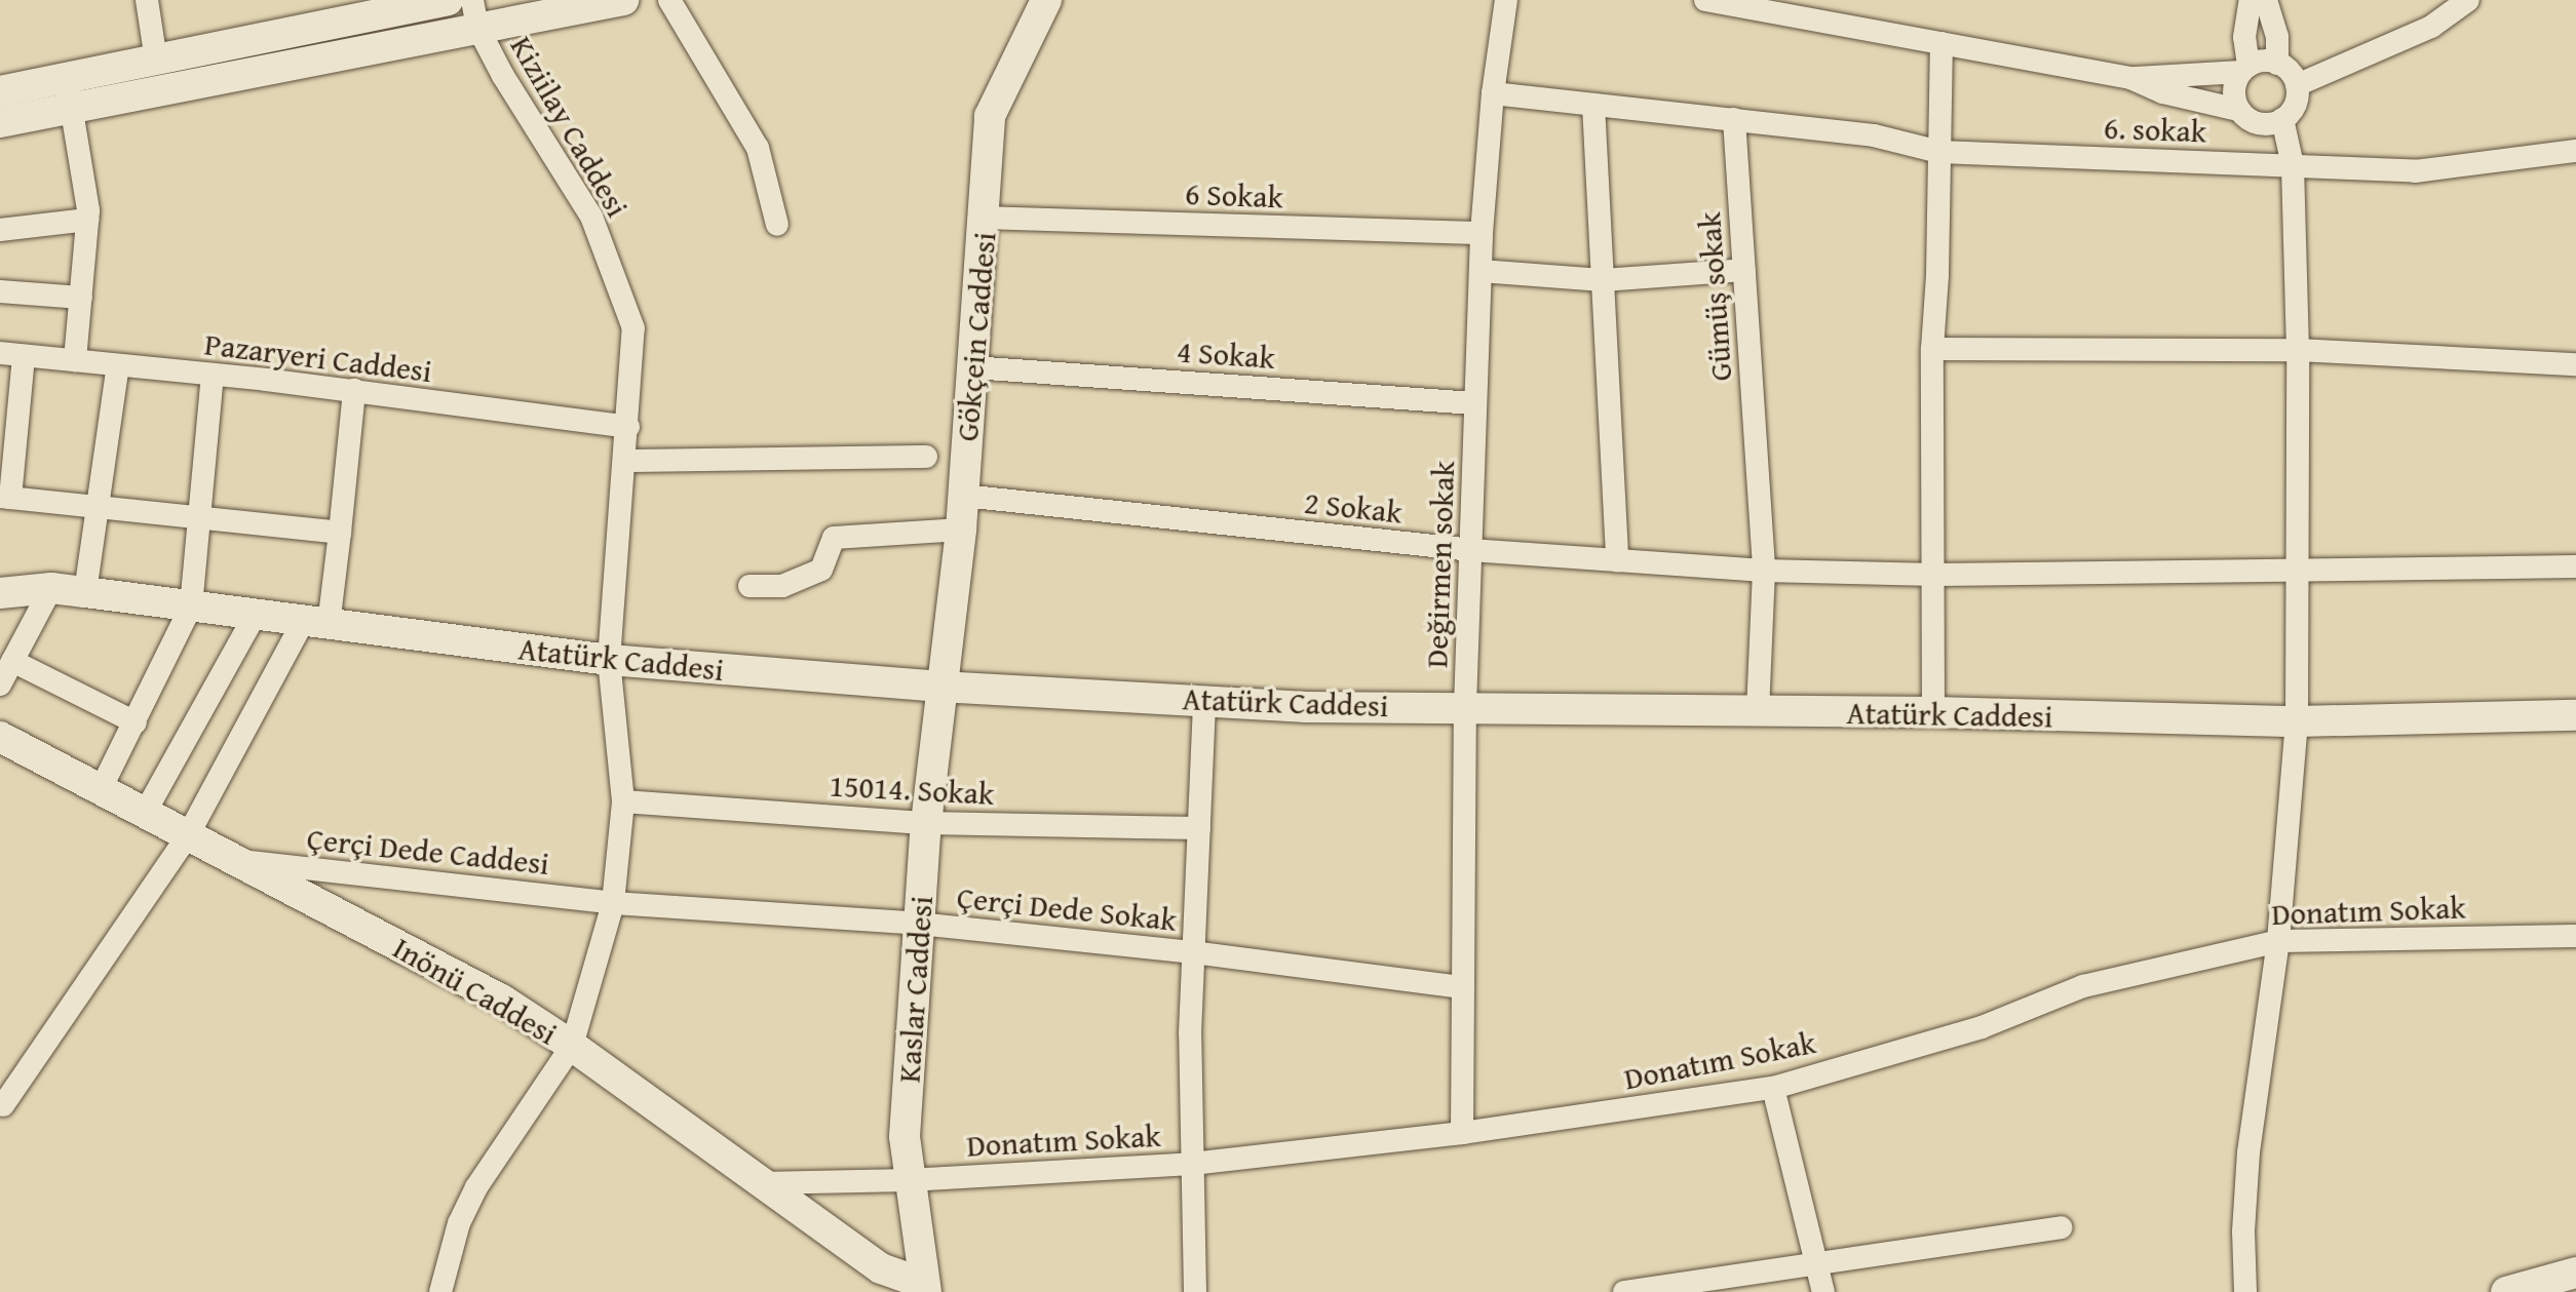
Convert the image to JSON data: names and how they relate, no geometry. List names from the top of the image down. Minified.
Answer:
{"streets":{"street":["Kiziilay Caddesi","6. sokak","6 Sokak","Gümüş sokak","Gökçein Caddesi","4 Sokak","Pazaryeri Caddesi","2 Sokak","Değirmen sokak","Atatürk Caddesi","15014. Sokak","Çerçi Dede Caddesi","Çerçi Dede Sokak","Donatım Sokak","Kaslar Caddesi","Inönü Caddesi"]},"crossings":[["Kiziilay Caddesi","Pazaryeri Caddesi"],["Kiziilay Caddesi","Atatürk Caddesi"],["Kiziilay Caddesi","15014. Sokak"],["Kiziilay Caddesi","Çerçi Dede Caddesi"],["Kiziilay Caddesi","Çerçi Dede Sokak"],["Kiziilay Caddesi","Inönü Caddesi"],["6. sokak","Gümüş sokak"],["6 Sokak","Gökçein Caddesi"],["6 Sokak","Değirmen sokak"],["Gümüş sokak","2 Sokak"],["Gümüş sokak","Atatürk Caddesi"],["Gökçein Caddesi","4 Sokak"],["Gökçein Caddesi","2 Sokak"],["Gökçein Caddesi","Atatürk Caddesi"],["Gökçein Caddesi","Kaslar Caddesi"],["4 Sokak","Değirmen sokak"],["2 Sokak","Değirmen sokak"],["Değirmen sokak","Atatürk Caddesi"],["Değirmen sokak","Çerçi Dede Sokak"],["Değirmen sokak","Donatım Sokak"],["Atatürk Caddesi","Kaslar Caddesi"],["15014. Sokak","Kaslar Caddesi"],["Çerçi Dede Caddesi","Çerçi Dede Sokak"],["Çerçi Dede Caddesi","Inönü Caddesi"],["Çerçi Dede Sokak","Kaslar Caddesi"],["Donatım Sokak","Kaslar Caddesi"],["Donatım Sokak","Inönü Caddesi"],["Kaslar Caddesi","Inönü Caddesi"]]}
